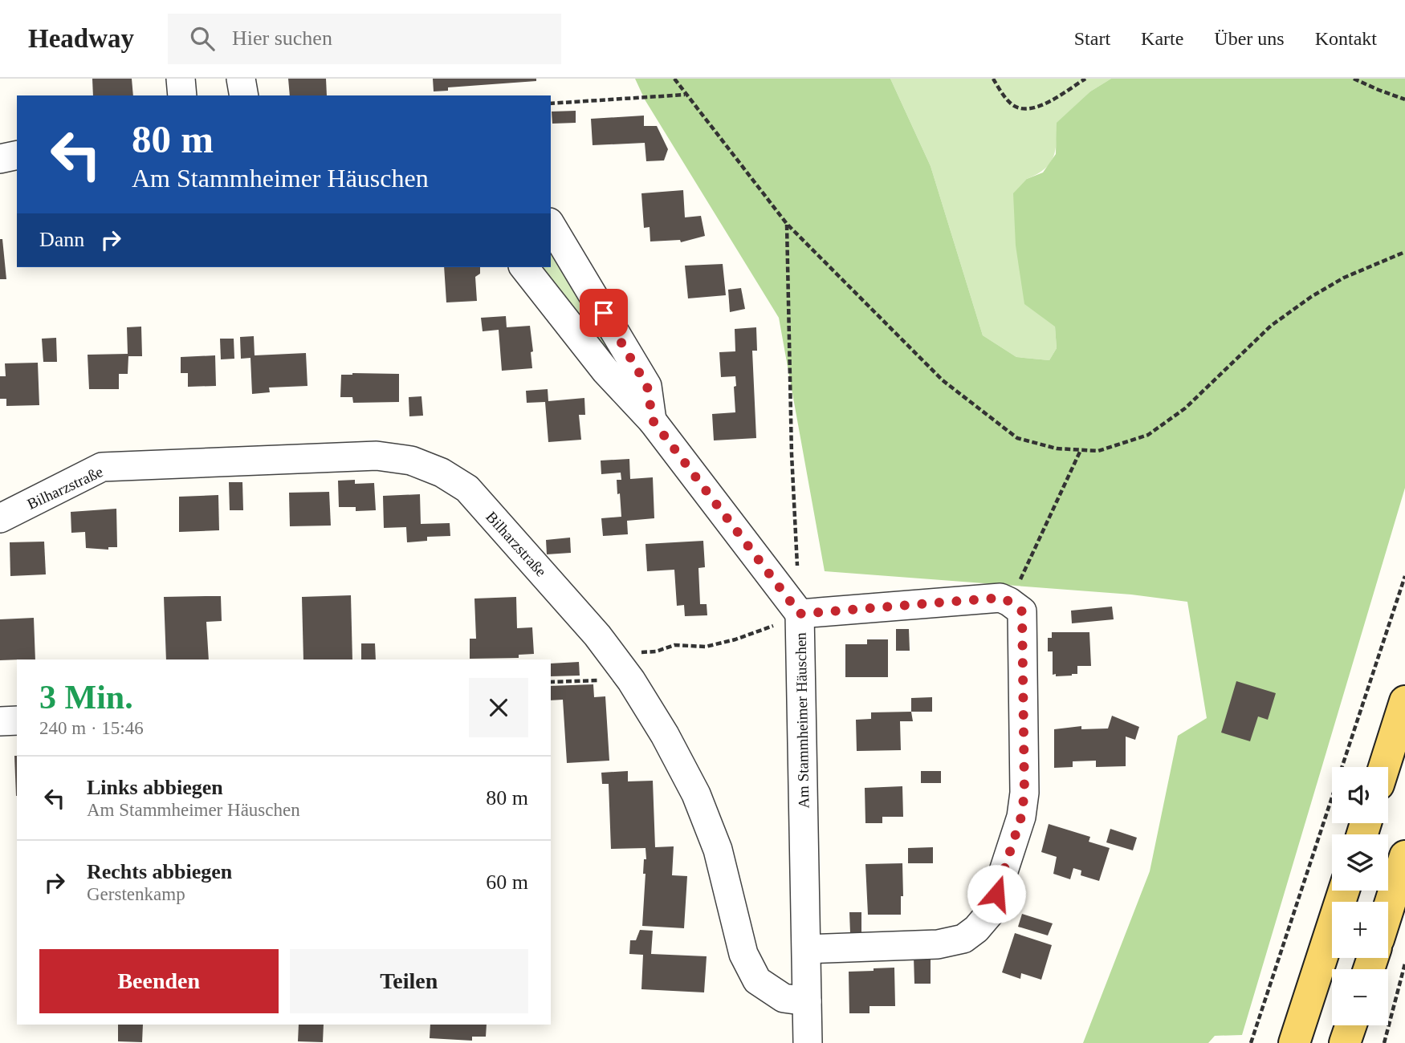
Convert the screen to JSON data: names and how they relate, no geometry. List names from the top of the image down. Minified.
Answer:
{"streets":{"street":["Bilharzstraße","Am Stammheimer Häuschen"]},"crossings":[["Bilharzstraße","Am Stammheimer Häuschen"]],"page":{"header":"Headway","search":"Hier suchen","nav":["Start","Karte","Über uns","Kontakt"],"turn":["80 m","Am Stammheimer Häuschen"],"then":"Dann","heading":["3 Min.","240 m · 15:46"],"list":[{"name":"Links abbiegen","note":"Am Stammheimer Häuschen","value":"80 m"},{"name":"Rechts abbiegen","note":"Gerstenkamp","value":"60 m"}],"map_buttons":["+","−"],"buttons":["Beenden","Teilen"]}}
